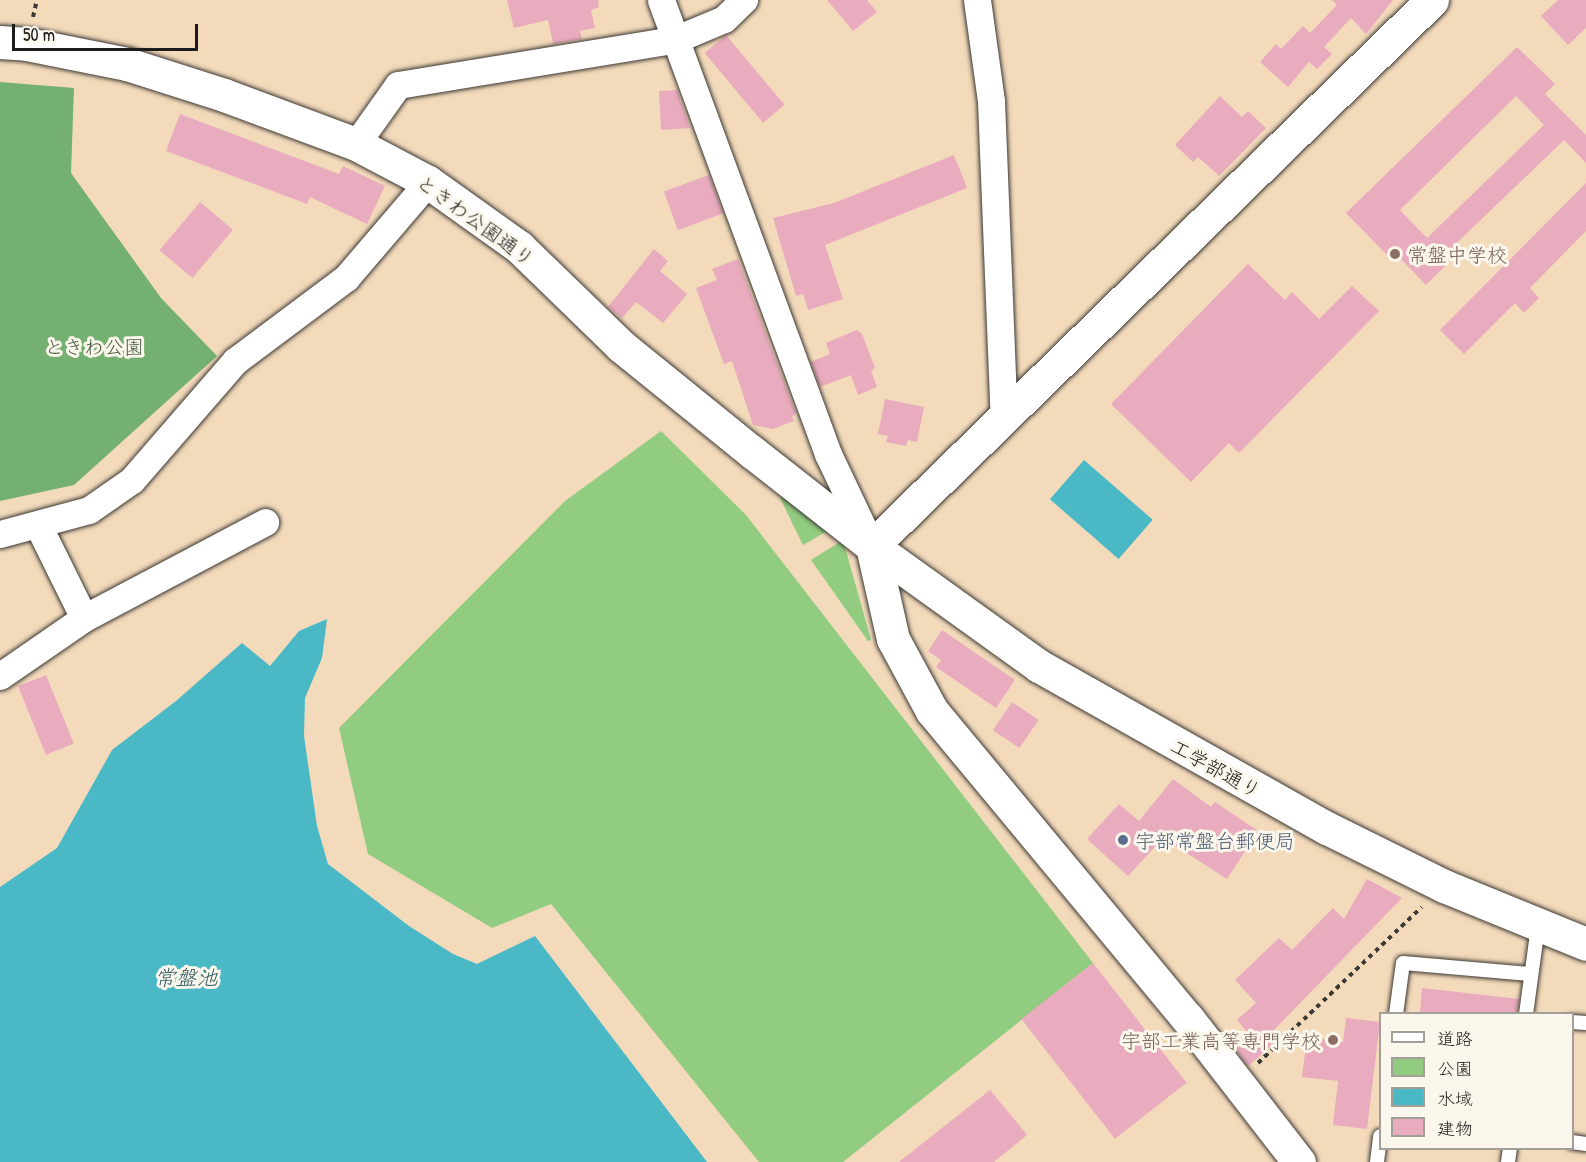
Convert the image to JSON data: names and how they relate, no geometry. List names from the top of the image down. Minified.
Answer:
{"streets":{"street":["ときわ公園通り","工学部通り"]},"crossings":[["ときわ公園通り","工学部通り"]],"water":["常盤池"],"parks":["ときわ公園"],"places":["常盤中学校","宇部常盤台郵便局","宇部工業高等専門学校"],"legend":["道路","公園","水域","建物"],"scale_bar":"50 m"}
